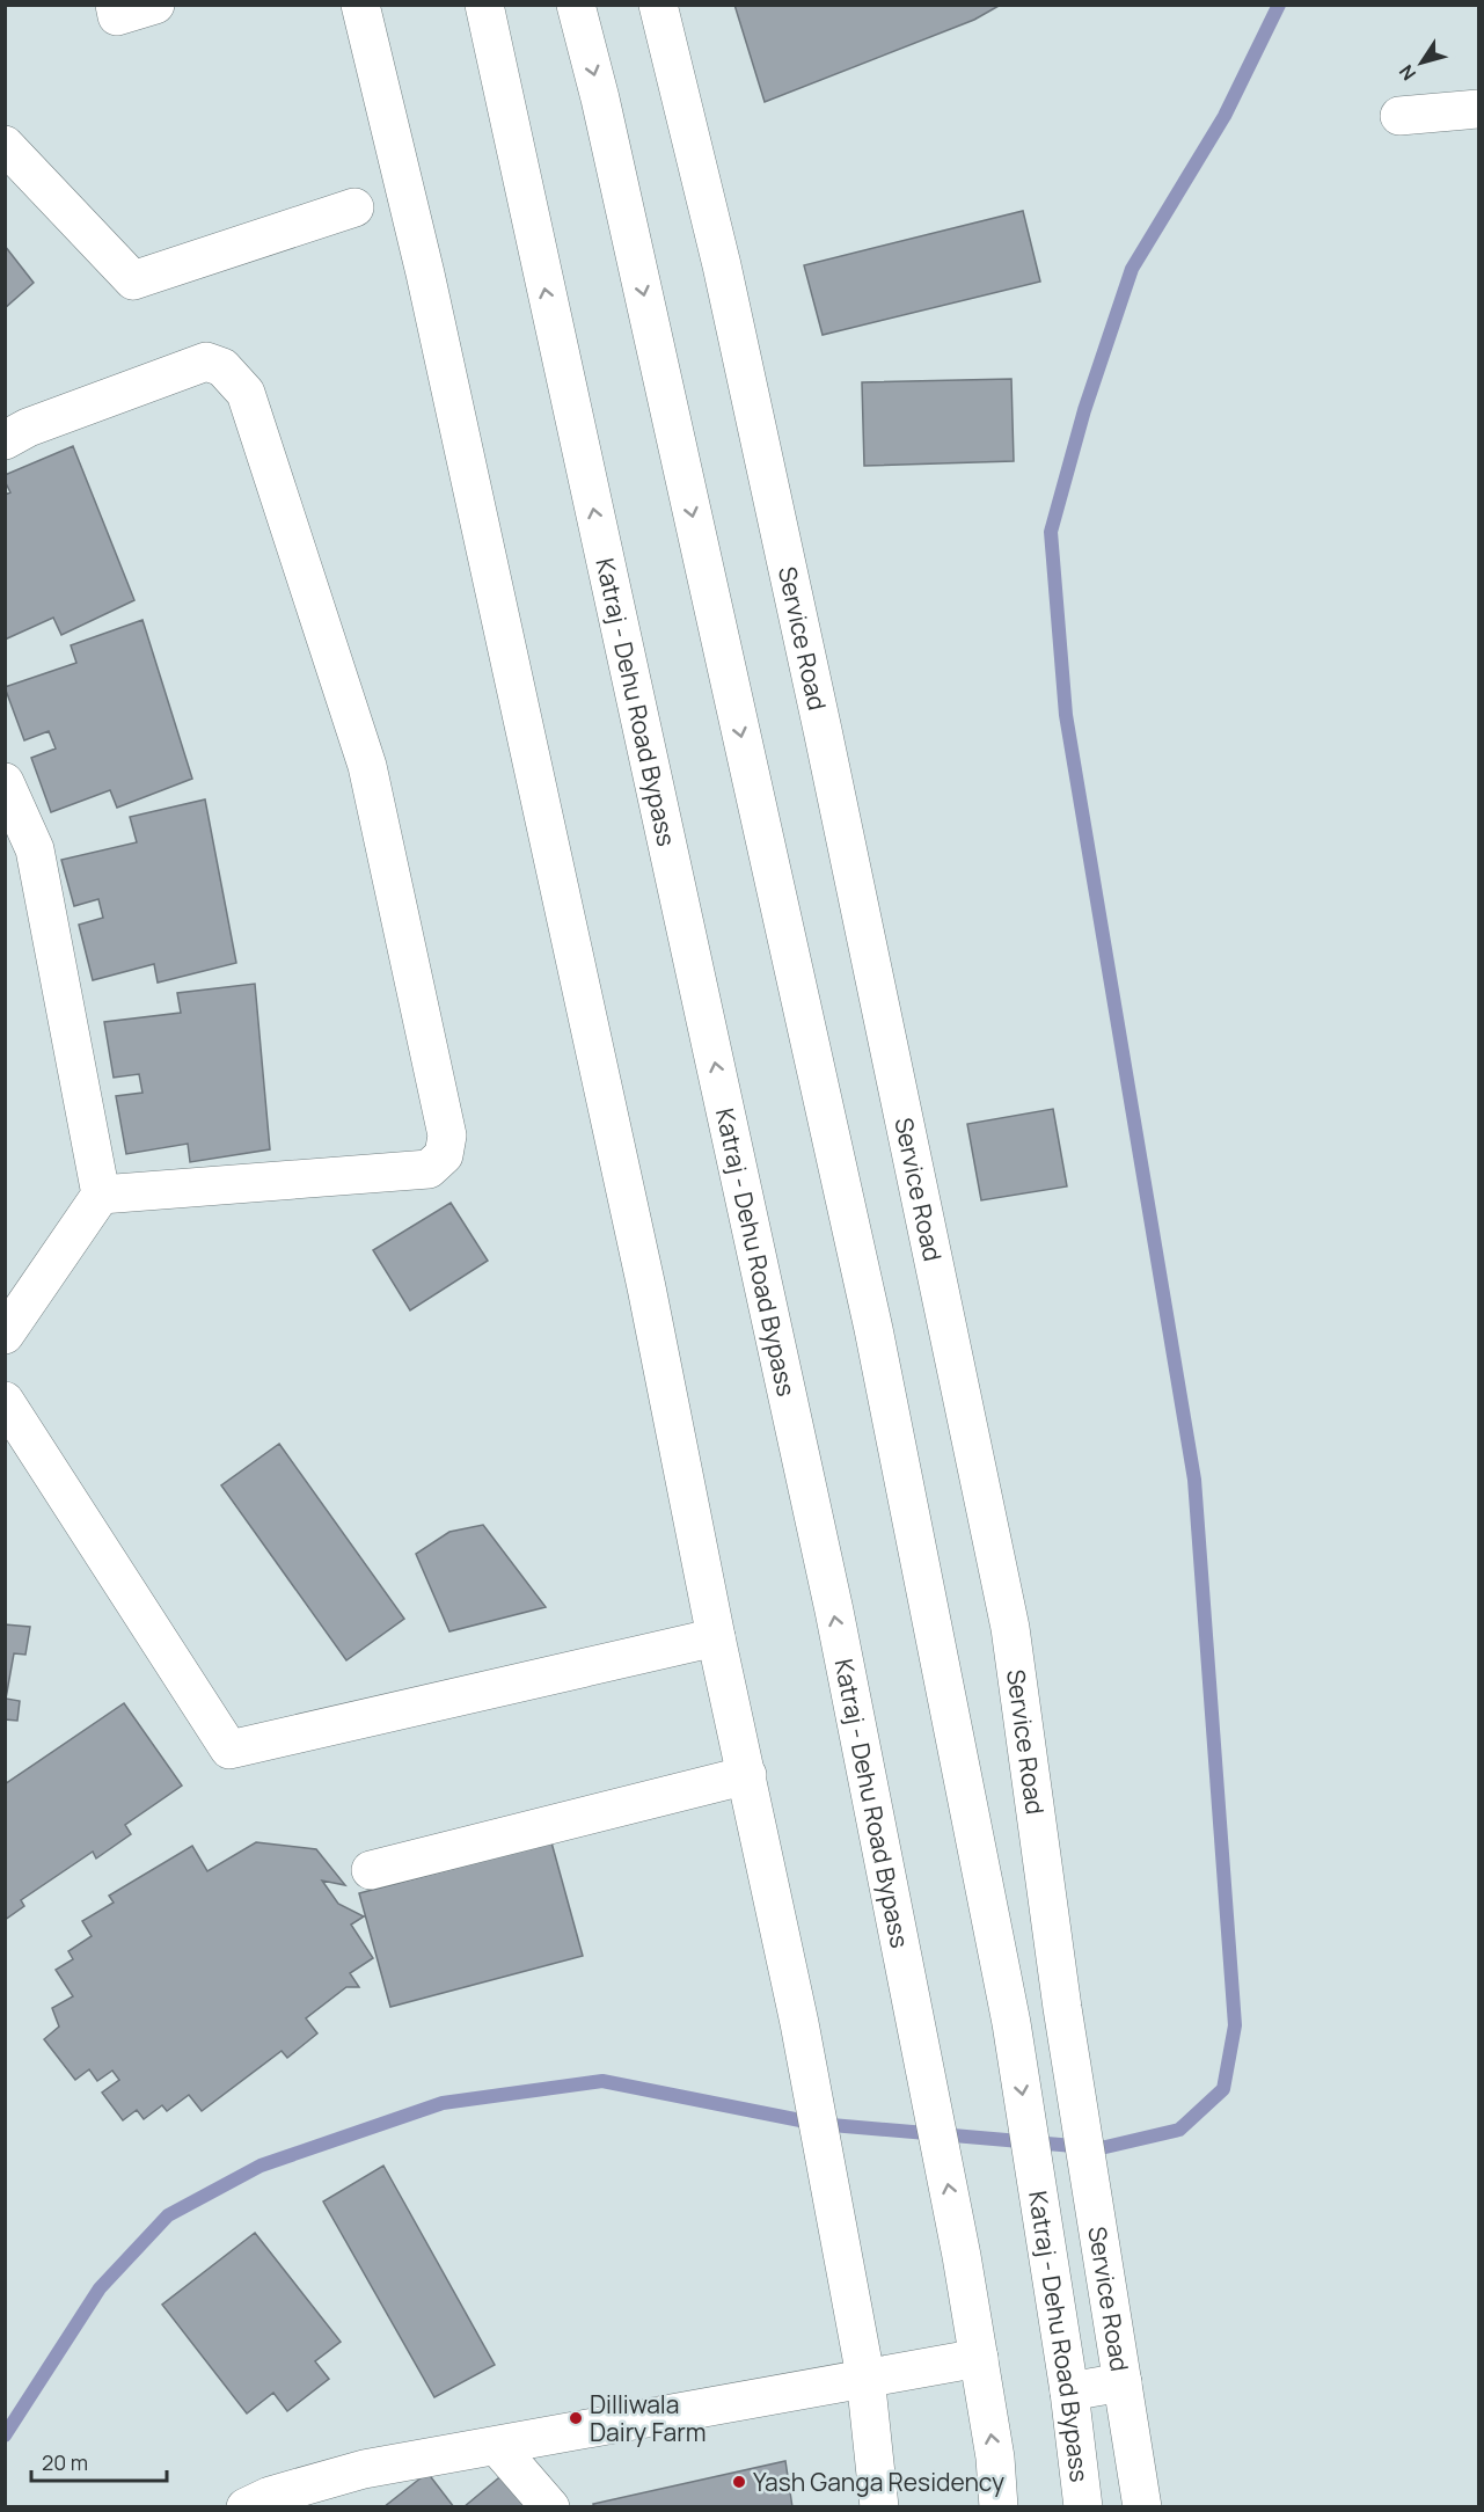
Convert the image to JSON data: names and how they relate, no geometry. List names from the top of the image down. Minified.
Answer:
{"streets":{"main road":["Service Road","Katraj - Dehu Road Bypass"]},"places":["Dilliwala Dairy Farm","Yash Ganga Residency"],"scale_bar":"20 m","north":"bottom left"}
